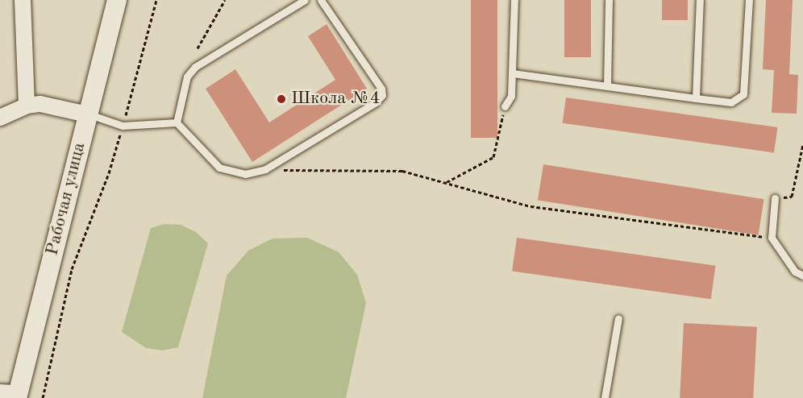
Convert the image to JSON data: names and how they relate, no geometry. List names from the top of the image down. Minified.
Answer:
{"streets":{"street":["Рабочая улица"]},"places":["Школа №4"]}
